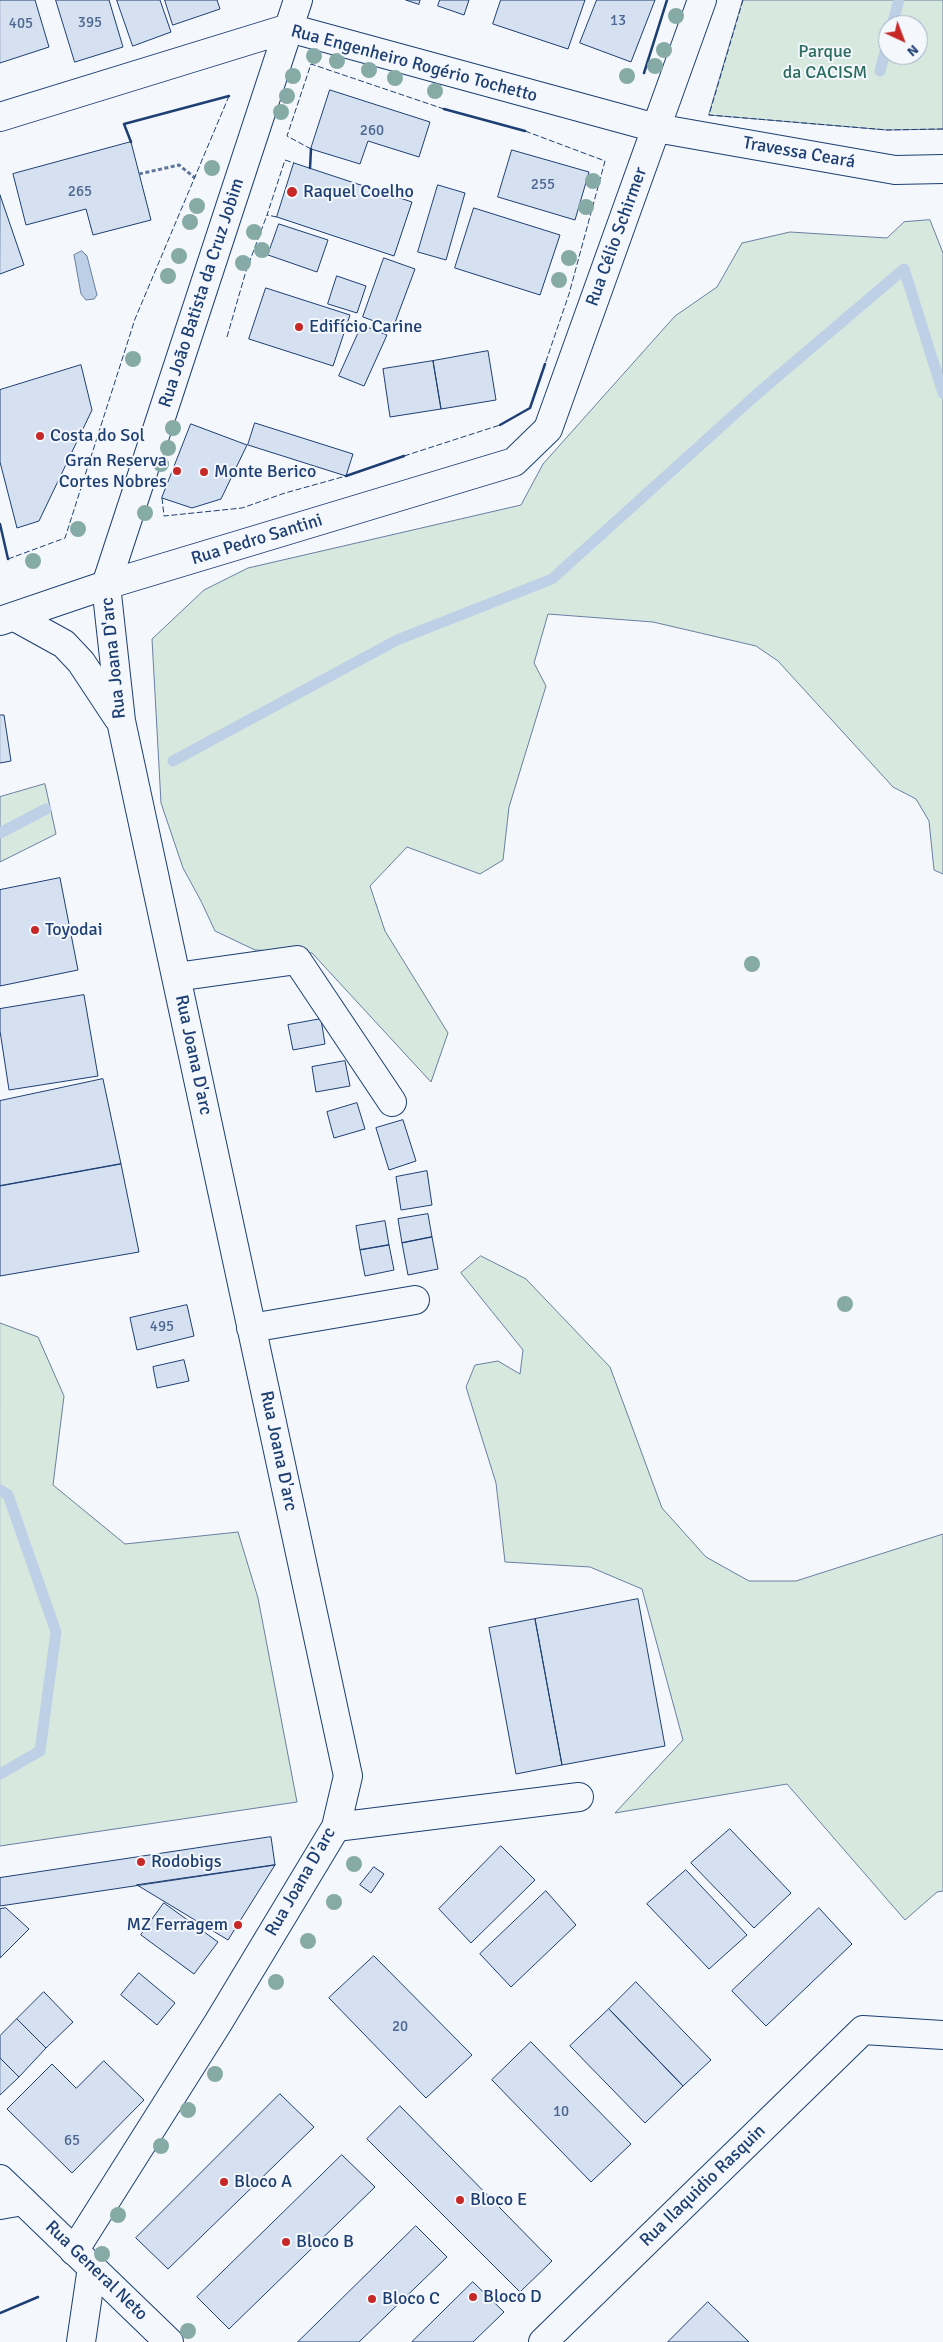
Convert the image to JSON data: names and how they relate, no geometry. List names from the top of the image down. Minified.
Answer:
{"streets":{"street":["Rua Engenheiro Rogério Tochetto","Travessa Ceará","Rua Célio Schirmer","Rua João Batista da Cruz Jobim","Rua Pedro Santini","Rua Joana D'arc","Rua Ilaquidio Rasquin","Rua General Neto"]},"crossings":[["Rua Engenheiro Rogério Tochetto","Travessa Ceará"],["Rua Engenheiro Rogério Tochetto","Rua Célio Schirmer"],["Rua Engenheiro Rogério Tochetto","Rua João Batista da Cruz Jobim"],["Travessa Ceará","Rua Célio Schirmer"],["Rua Célio Schirmer","Rua Pedro Santini"],["Rua João Batista da Cruz Jobim","Rua Pedro Santini"],["Rua João Batista da Cruz Jobim","Rua Joana D'arc"],["Rua Pedro Santini","Rua Joana D'arc"],["Rua Joana D'arc","Rua General Neto"]],"parks":["Parque da CACISM"],"places":["Raquel Coelho","Edifício Carine","Costa do Sol","Gran Reserva Cortes Nobres","Monte Berico","Toyodai","Rodobigs","MZ Ferragem","Bloco A","Bloco E","Bloco B","Bloco D","Bloco C"],"house_numbers":["13","395","405","260","255","265","495","20","10","65"],"north":"bottom right"}
